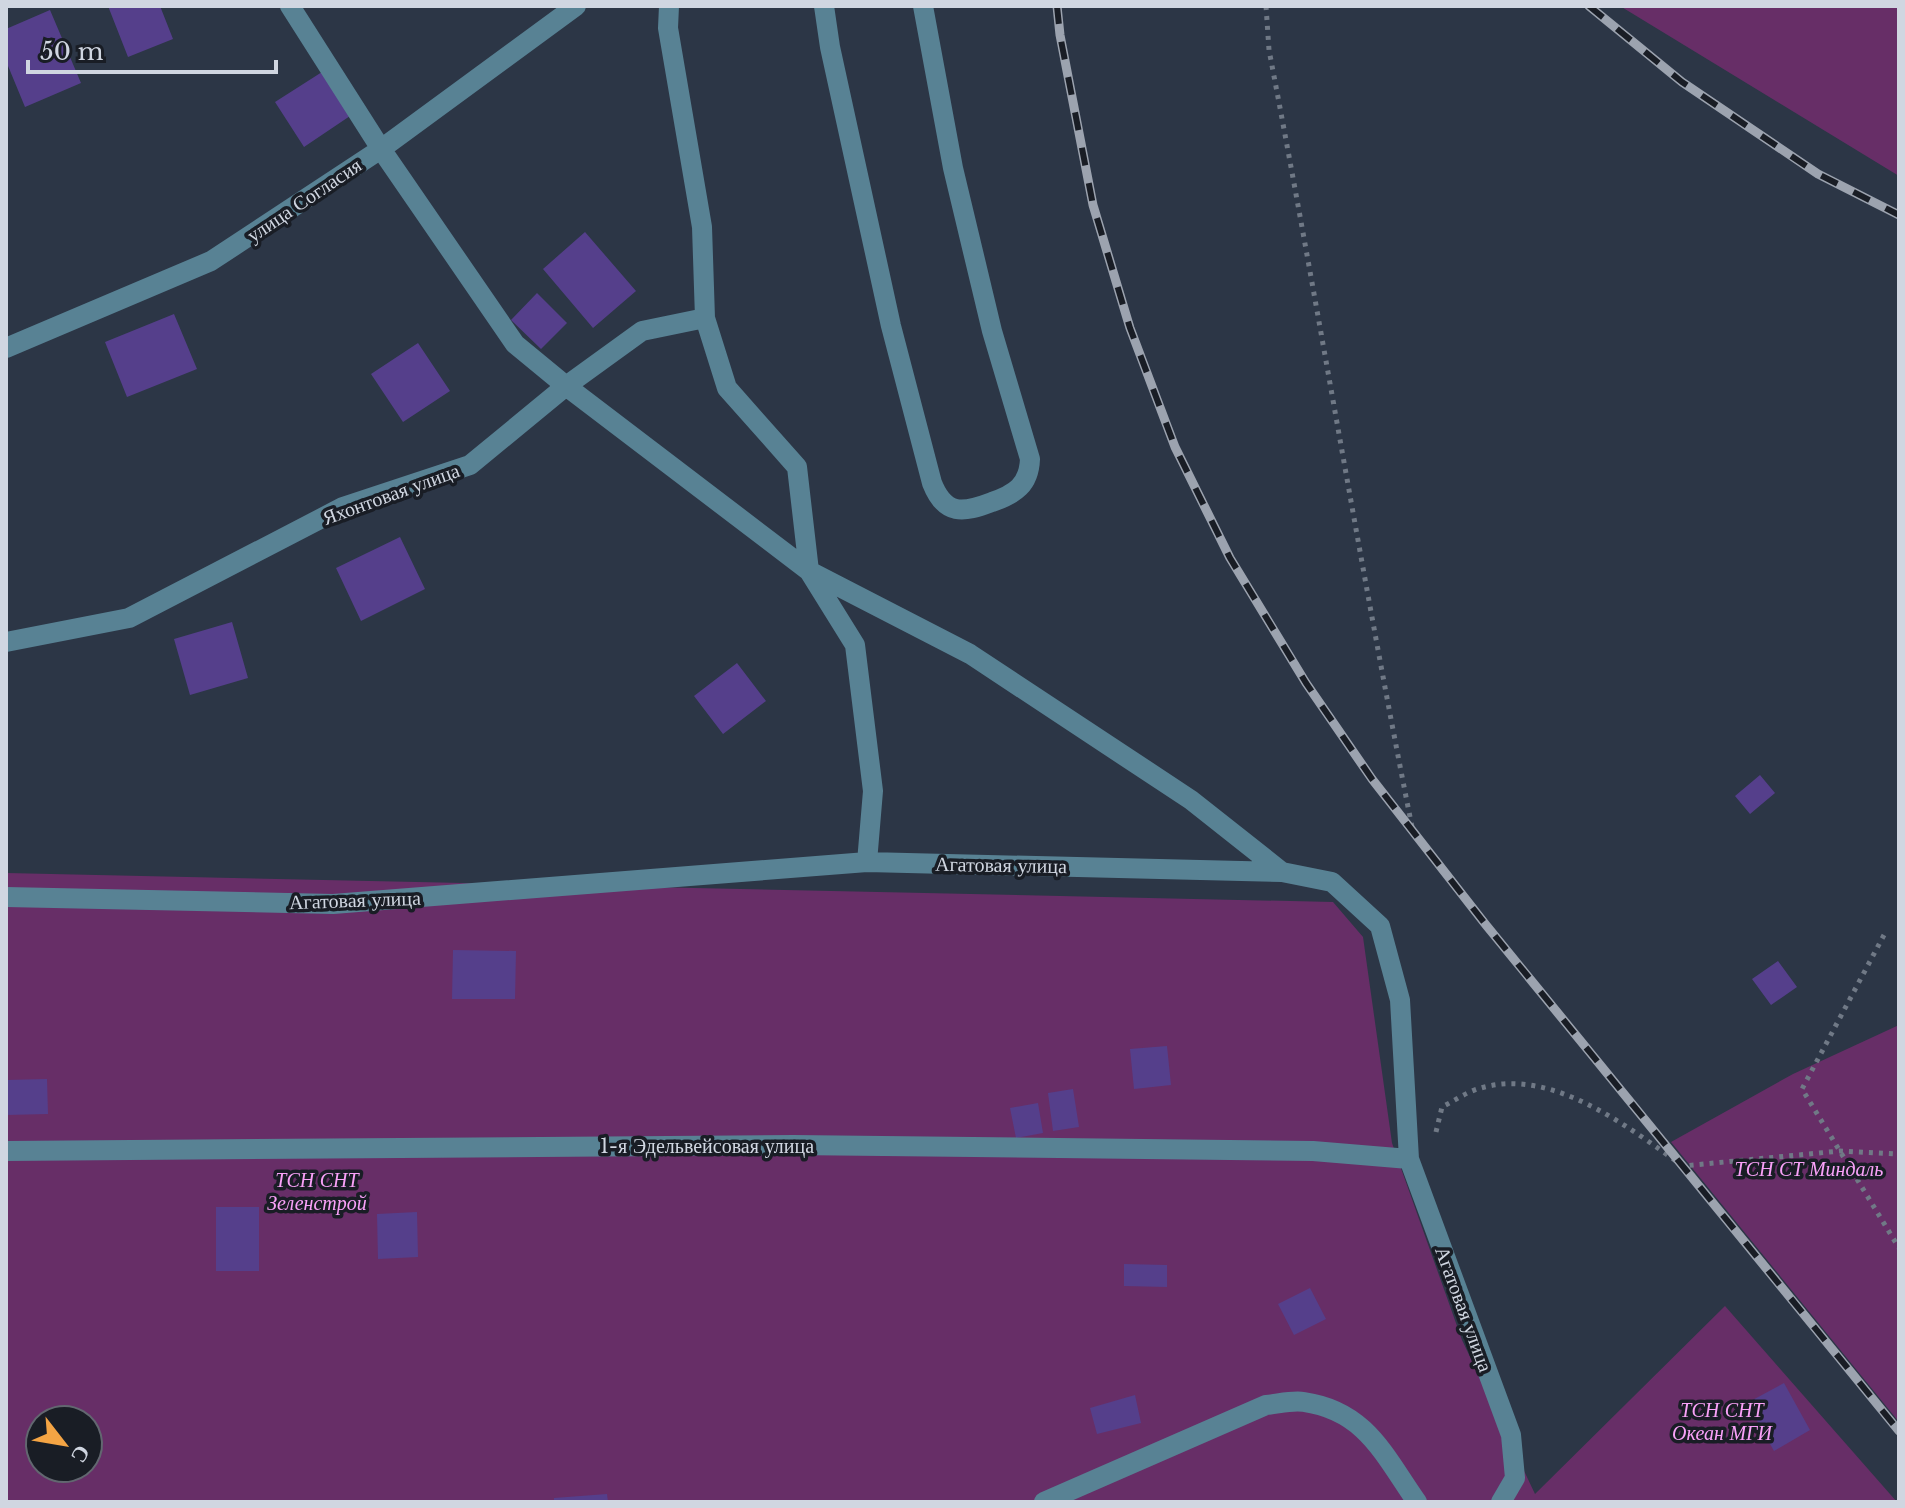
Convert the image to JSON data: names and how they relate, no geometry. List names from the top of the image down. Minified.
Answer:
{"streets":{"street":["улица Согласия","Яхонтовая улица","Агатовая улица","1-я Эдельвейсовая улица"]},"crossings":[["Агатовая улица","1-я Эдельвейсовая улица"]],"parks":["ТСН СТ Миндаль","ТСН СНТ Зеленстрой","ТСН СНТ Океан МГИ"],"scale_bar":"50 m","north":"bottom right"}
